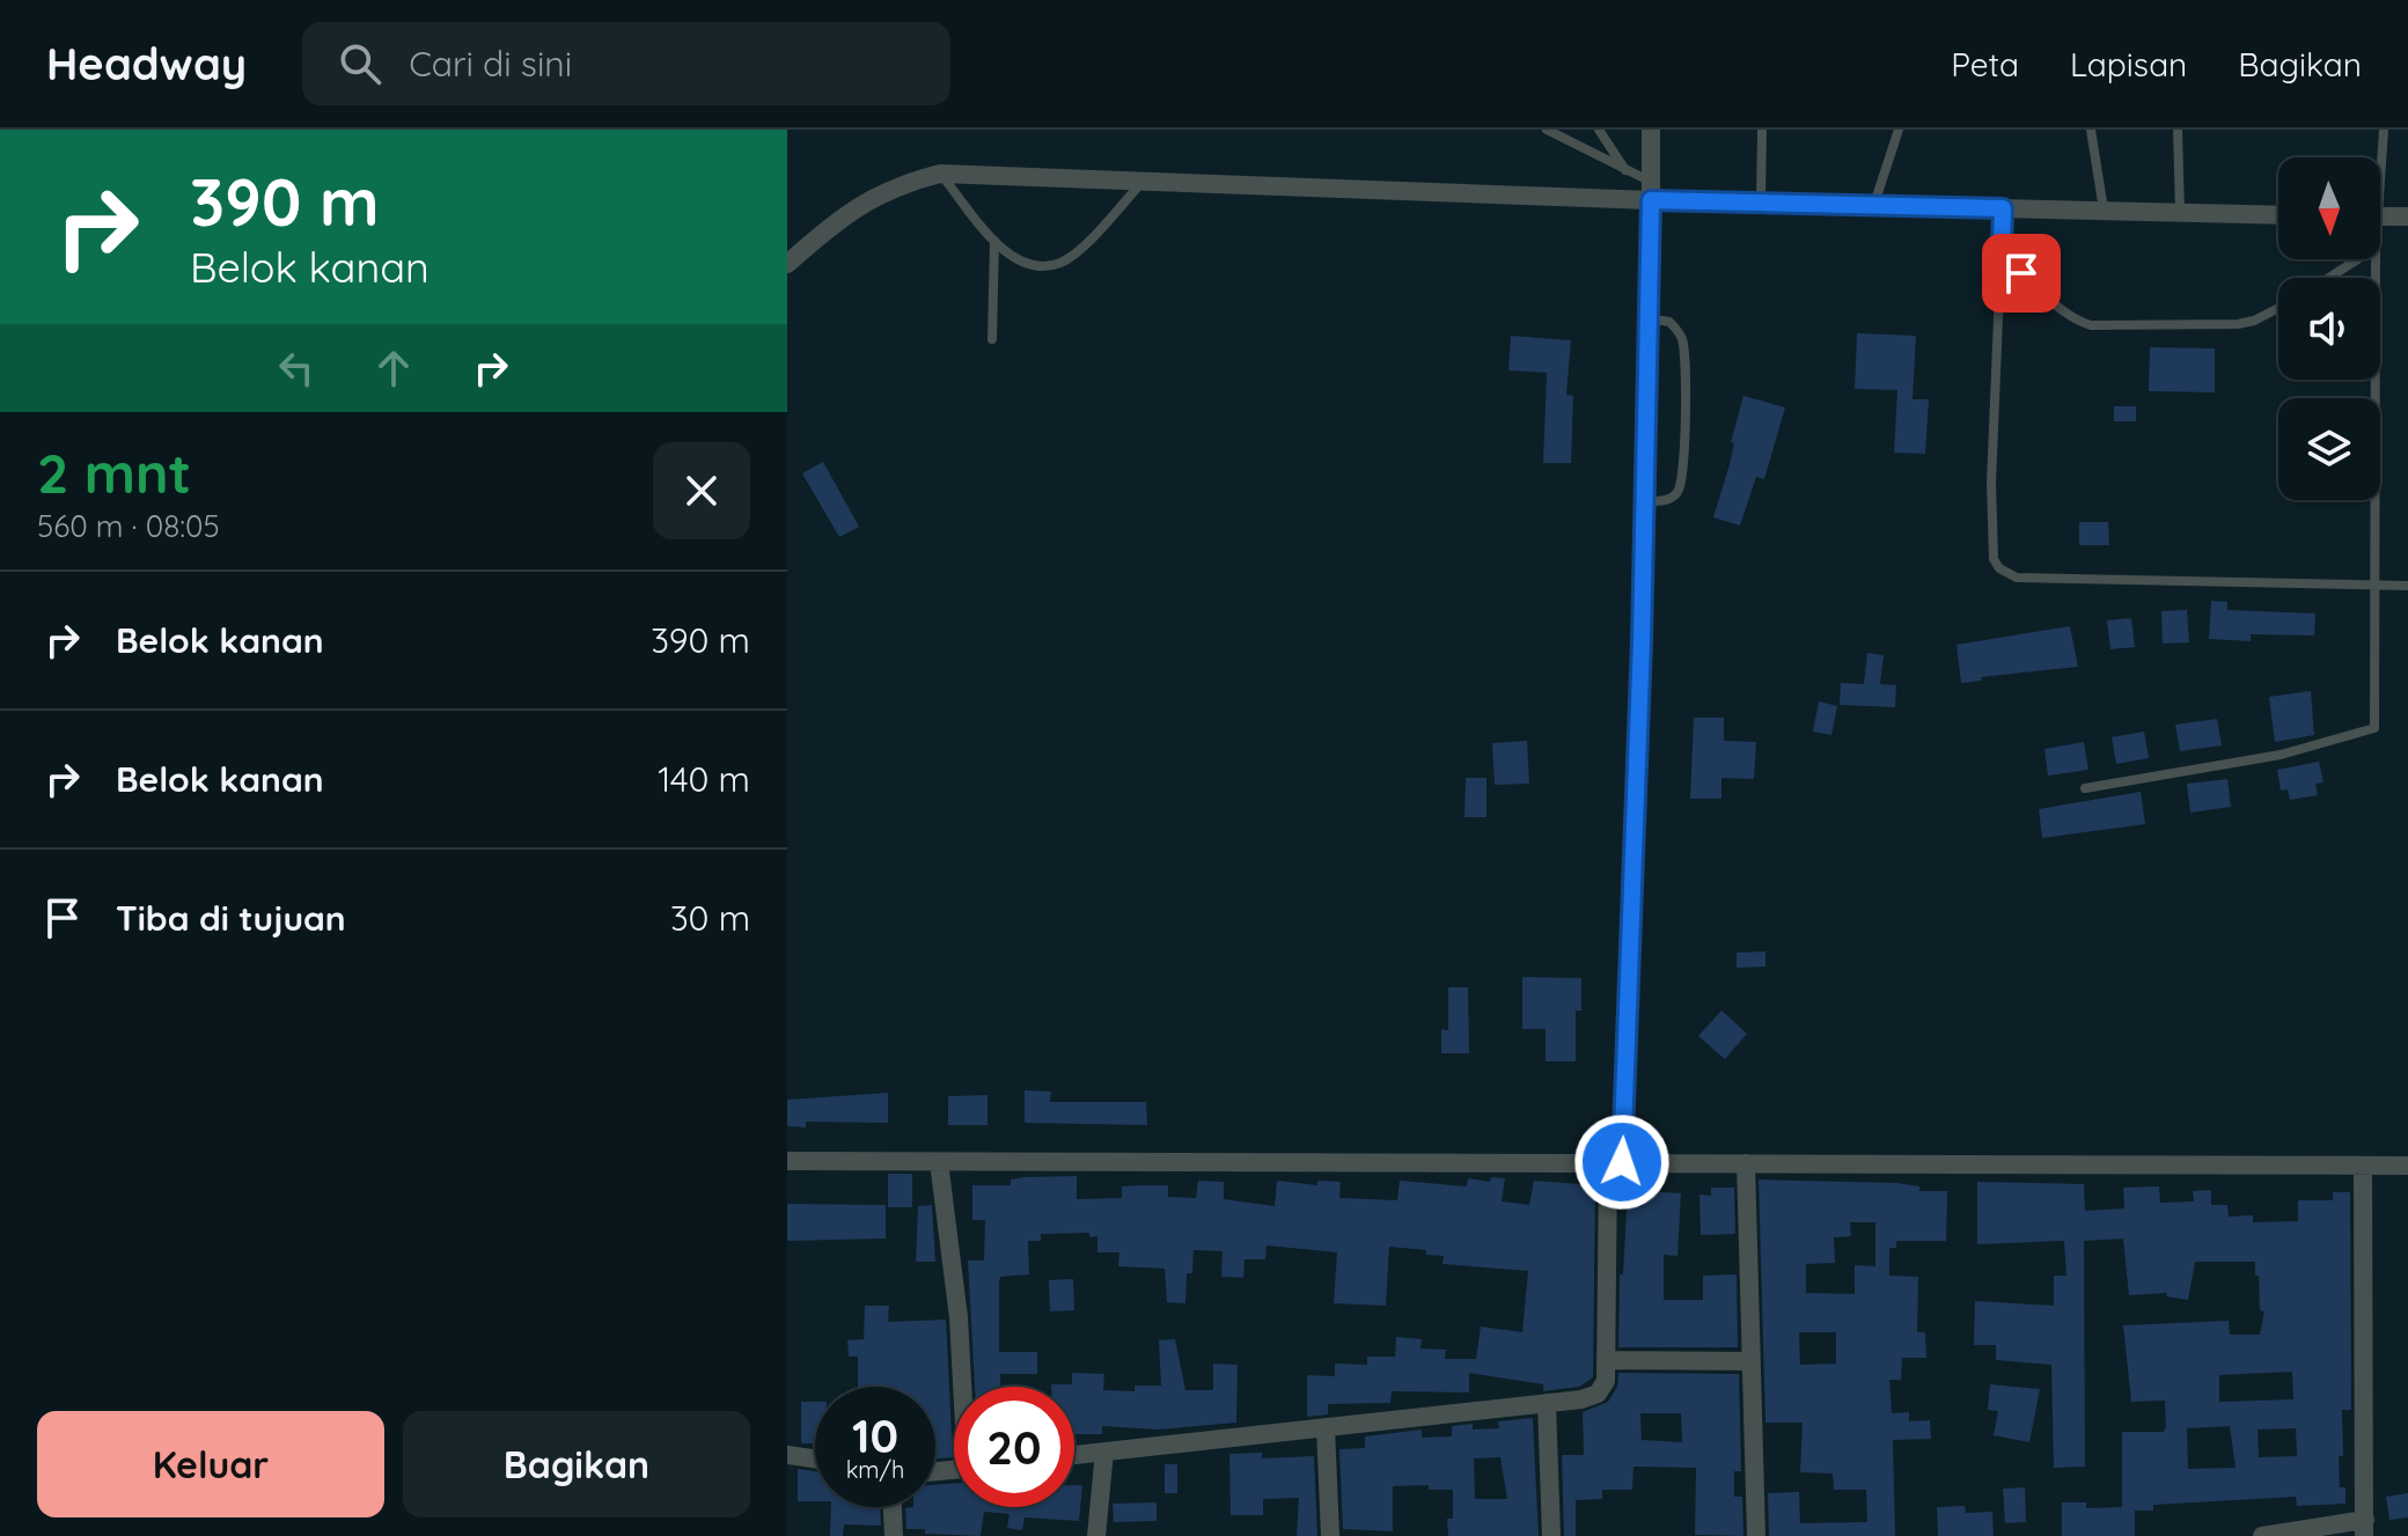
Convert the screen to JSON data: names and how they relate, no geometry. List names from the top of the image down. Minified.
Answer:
{"north":"bottom","page":{"header":"Headway","search":"Cari di sini","nav":["Peta","Lapisan","Bagikan"],"turn":["390 m","Belok kanan"],"heading":["2 mnt","560 m · 08:05"],"list":[{"name":"Belok kanan","value":"390 m"},{"name":"Belok kanan","value":"140 m"},{"name":"Tiba di tujuan","value":"30 m"}],"speed":"10 km/h","limit":"20","buttons":["Keluar","Bagikan"]}}
